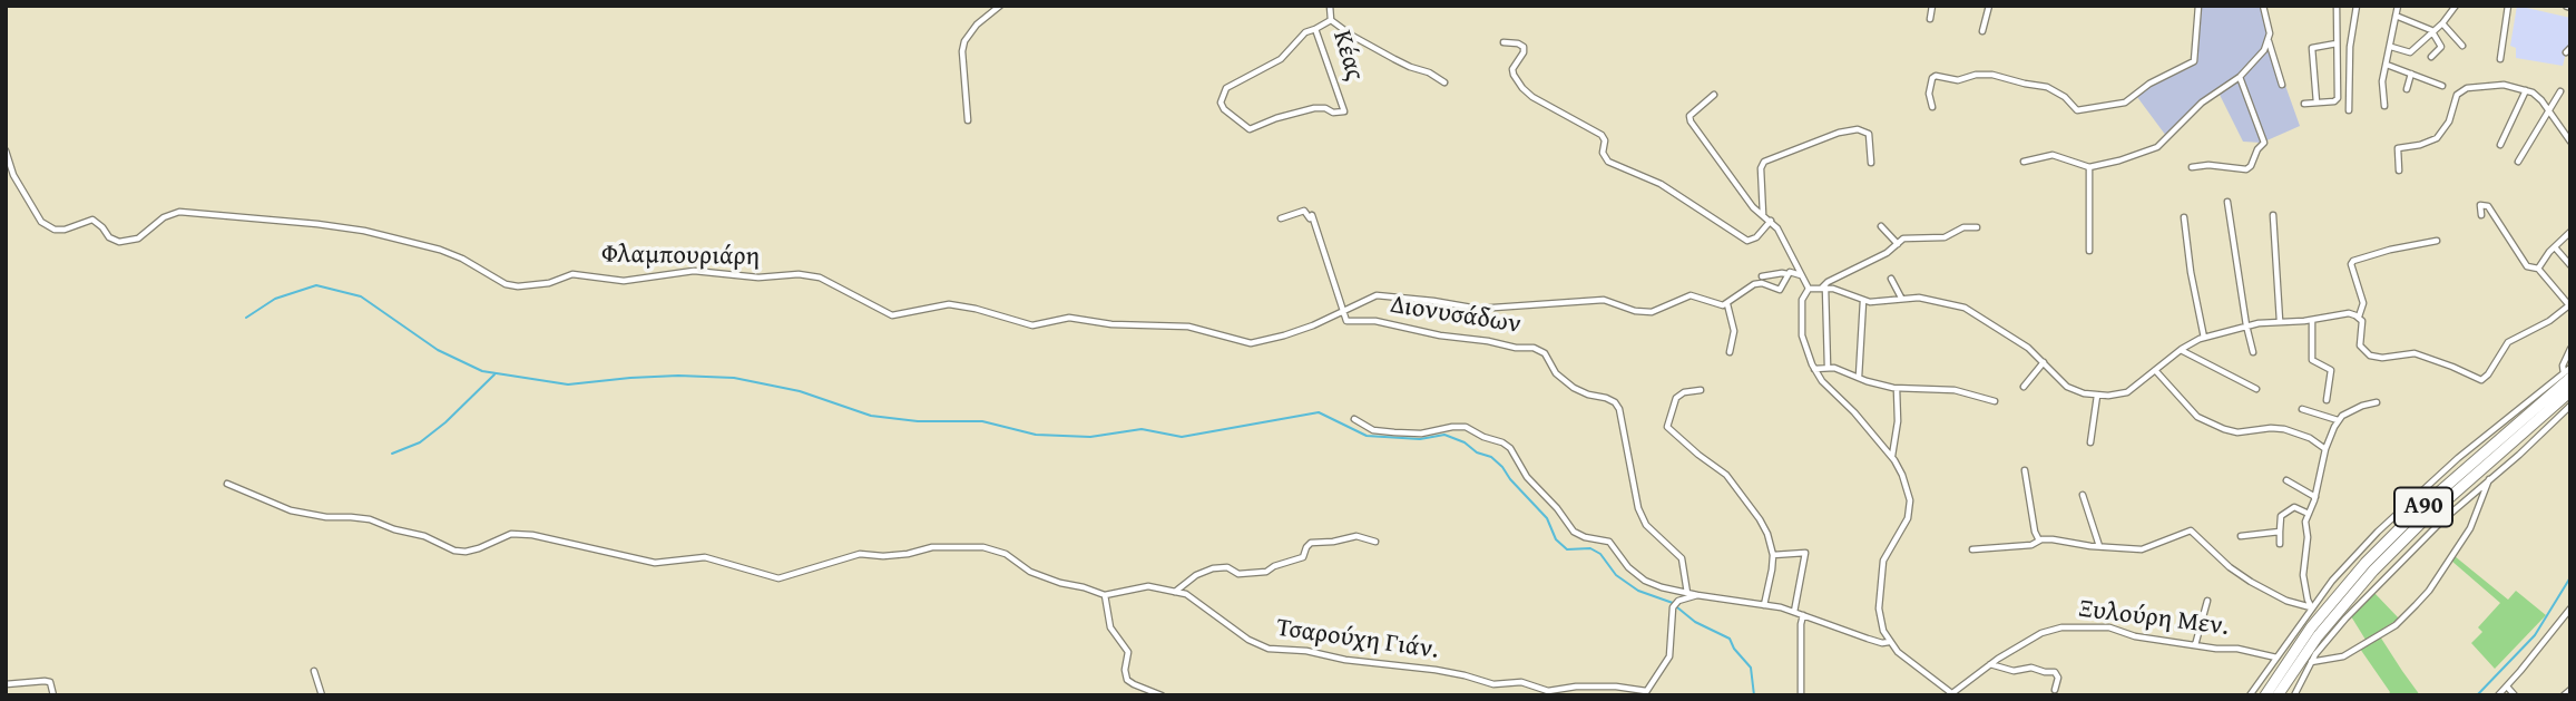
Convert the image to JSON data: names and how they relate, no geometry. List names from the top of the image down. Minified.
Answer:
{"streets":{"highway":["Α90"],"street":["Κέας","Φλαμπουριάρη","Διονυσάδων","Ξυλούρη Μεν.","Τσαρούχη Γιάν."]},"crossings":[["Φλαμπουριάρη","Διονυσάδων"]]}
